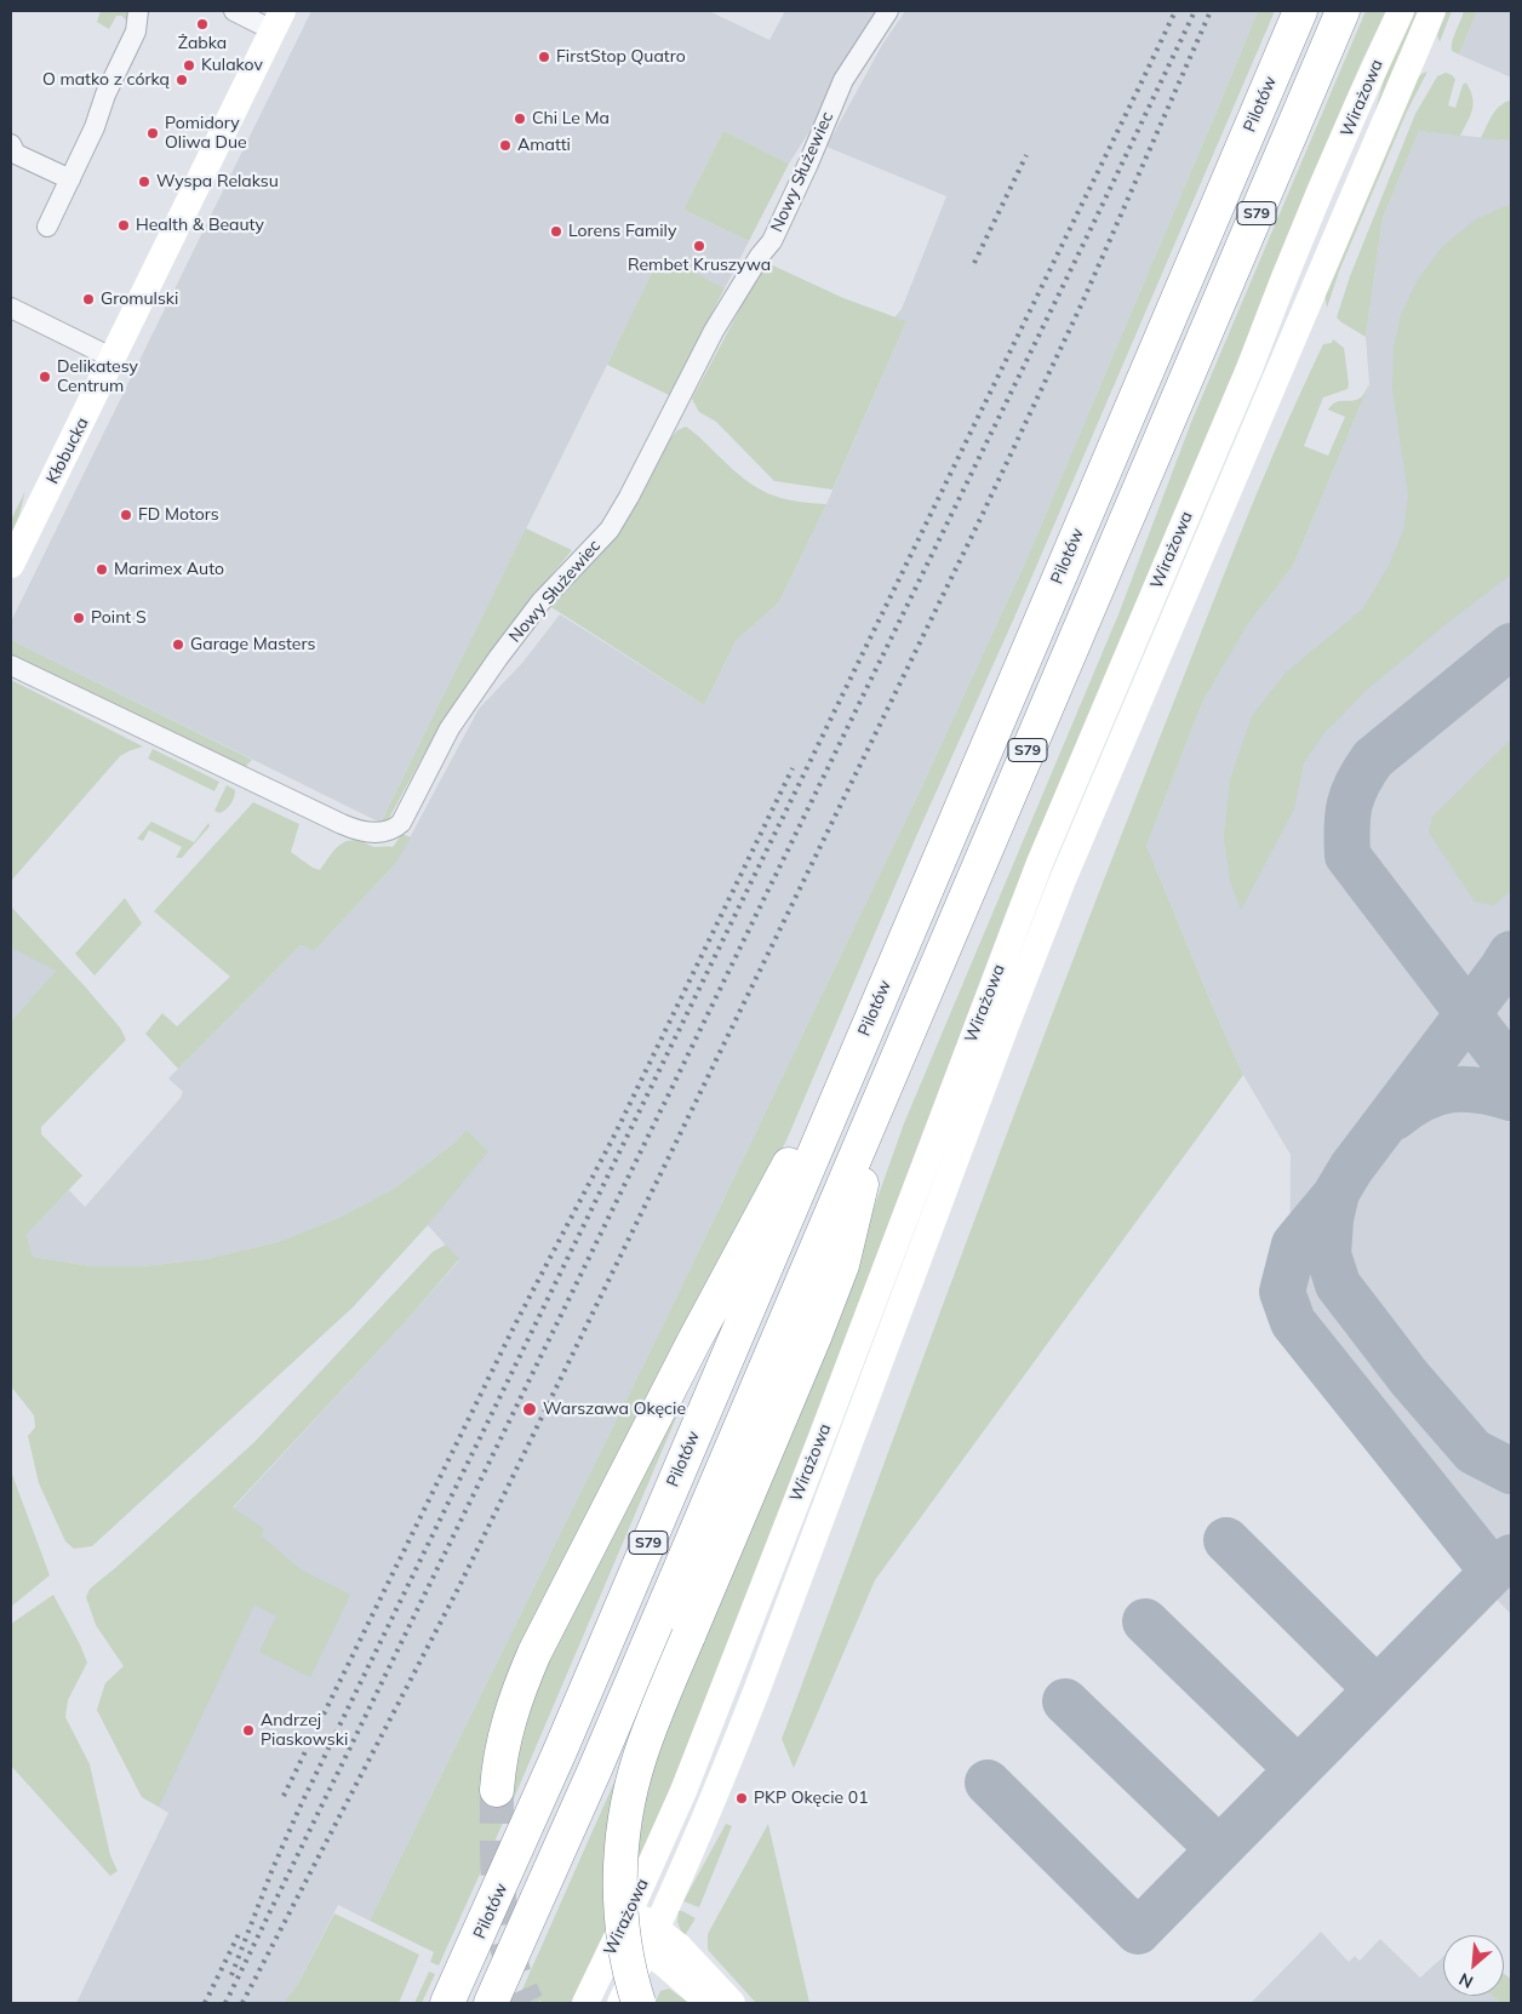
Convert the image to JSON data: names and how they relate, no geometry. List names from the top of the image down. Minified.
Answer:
{"streets":{"highway":["Pilotów","S79"],"main road":["Wirażowa","Kłobucka"],"street":["Nowy Służewiec"]},"places":["Żabka","FirstStop Quatro","Kulakov","O matko z córką","Chi Le Ma","Pomidory Oliwa Due","Amatti","Wyspa Relaksu","Health & Beauty","Lorens Family","Rembet Kruszywa","Gromulski","Delikatesy Centrum","FD Motors","Marimex Auto","Point S","Garage Masters","Warszawa Okęcie","Andrzej Piaskowski","PKP Okęcie 01"],"north":"bottom left"}
